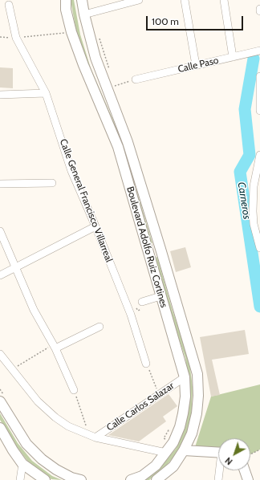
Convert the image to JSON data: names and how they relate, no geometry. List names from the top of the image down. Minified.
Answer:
{"streets":{"main road":["Boulevard Adolfo Ruiz Cortines"],"street":["Calle Paso","Calle General Francisco Villarreal","Calle Carlos Salazar"]},"crossings":[["Boulevard Adolfo Ruiz Cortines","Calle Carlos Salazar"]],"water":["Carneros"],"scale_bar":"100 m","north":"bottom left"}
